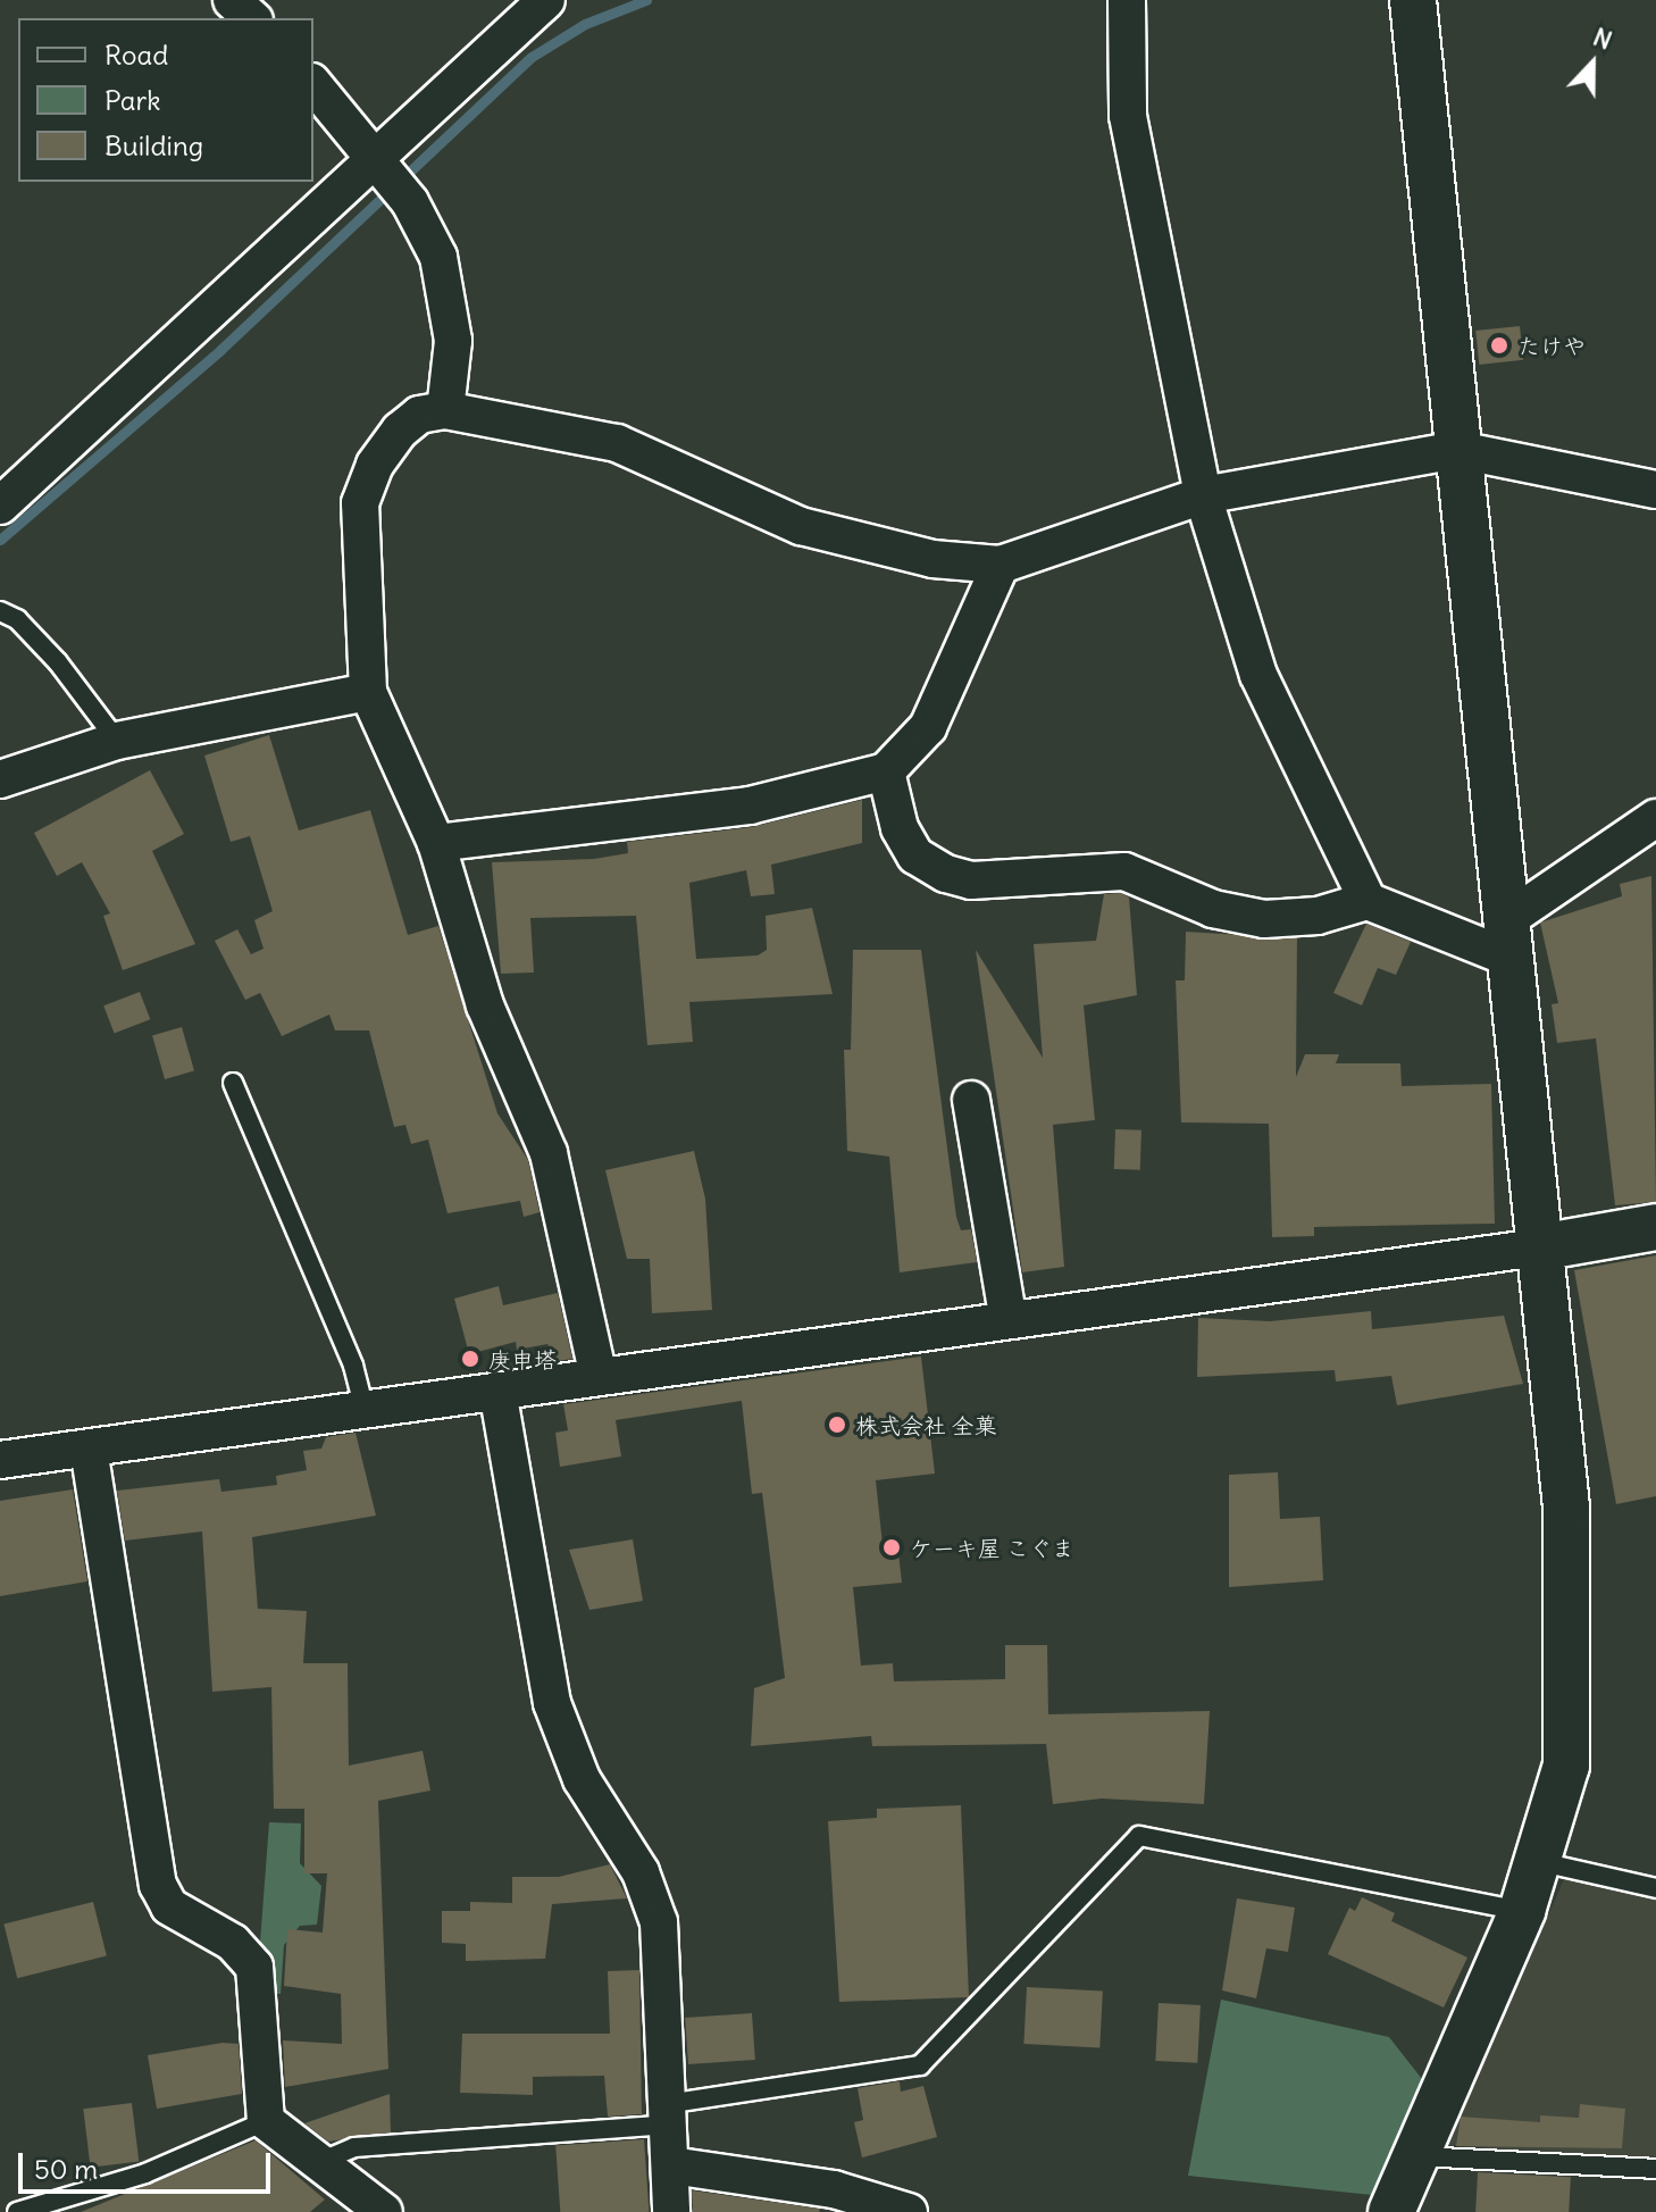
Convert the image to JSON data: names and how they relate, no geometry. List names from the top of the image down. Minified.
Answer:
{"places":["たけや","庚申塔","株式会社 全菓","ケーキ屋 こぐま"],"legend":["Road","Park","Building"],"scale_bar":"50 m","north":"top"}
